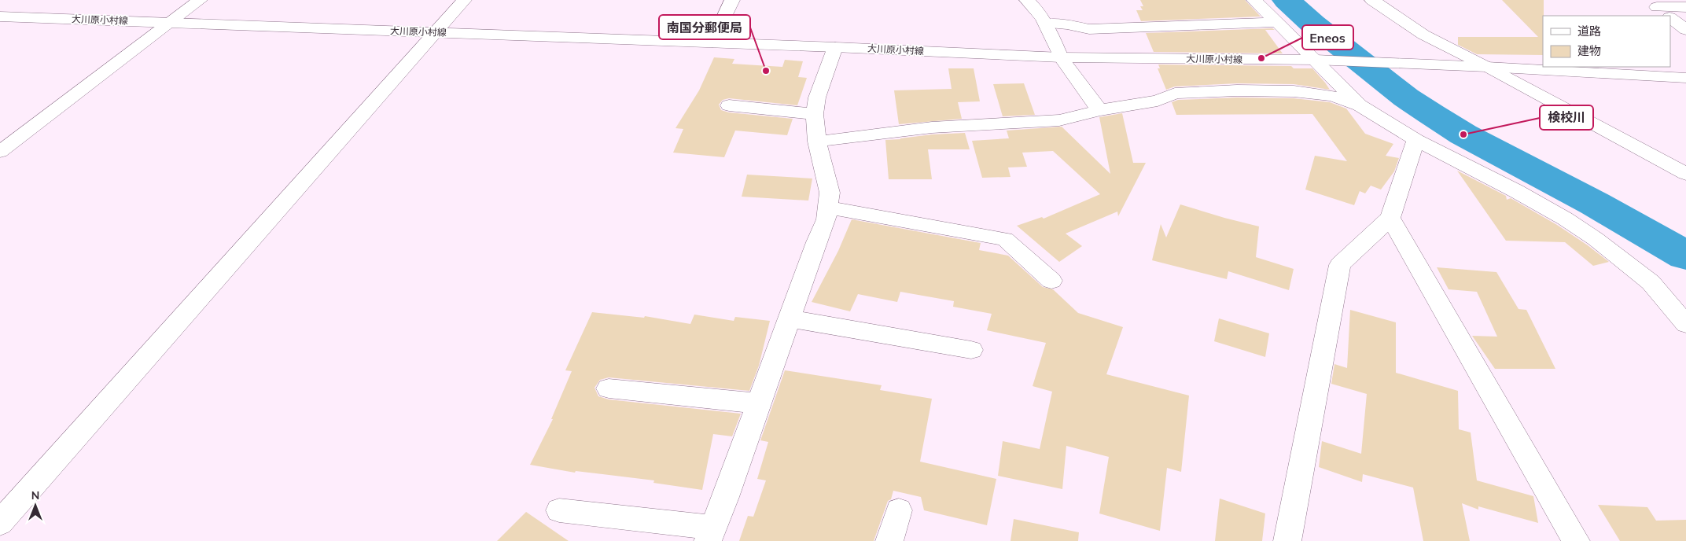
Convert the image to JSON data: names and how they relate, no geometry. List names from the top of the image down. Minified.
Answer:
{"streets":{"street":["大川原小村線"]},"places":["Eneos","南国分郵便局","検校川"],"legend":["道路","建物"],"north":"top"}
